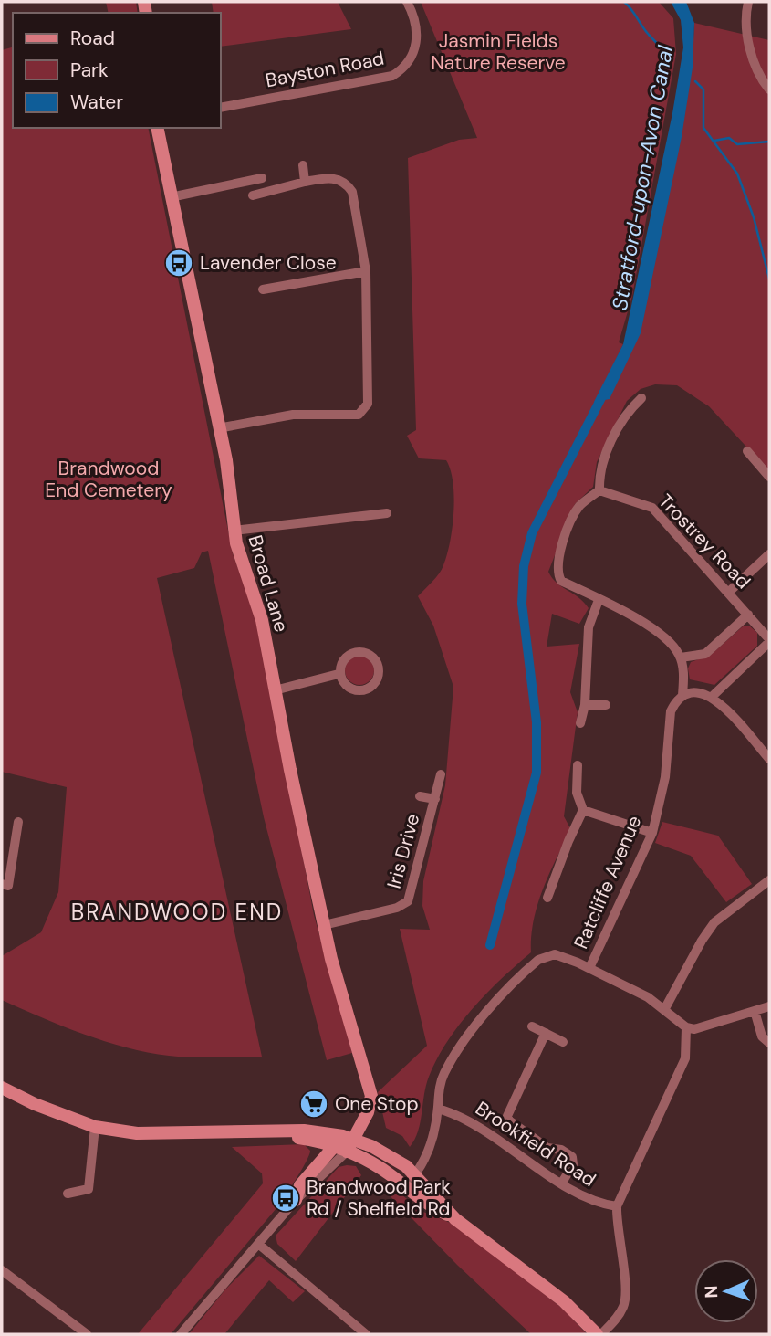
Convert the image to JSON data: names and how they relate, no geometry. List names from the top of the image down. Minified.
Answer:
{"streets":{"street":["Bayston Road","Trostrey Road","Broad Lane","Iris Drive","Ratcliffe Avenue","Brookfield Road"]},"crossings":[["Broad Lane","Iris Drive"]],"districts":["BRANDWOOD END"],"water":["Stratford-upon-Avon Canal"],"parks":["Jasmin Fields Nature Reserve","Brandwood End Cemetery"],"places":{"bus stop":["Lavender Close","Brandwood Park Rd / Shelfield Rd"],"supermarket":["One Stop"]},"legend":["Road","Park","Water"],"north":"left"}
